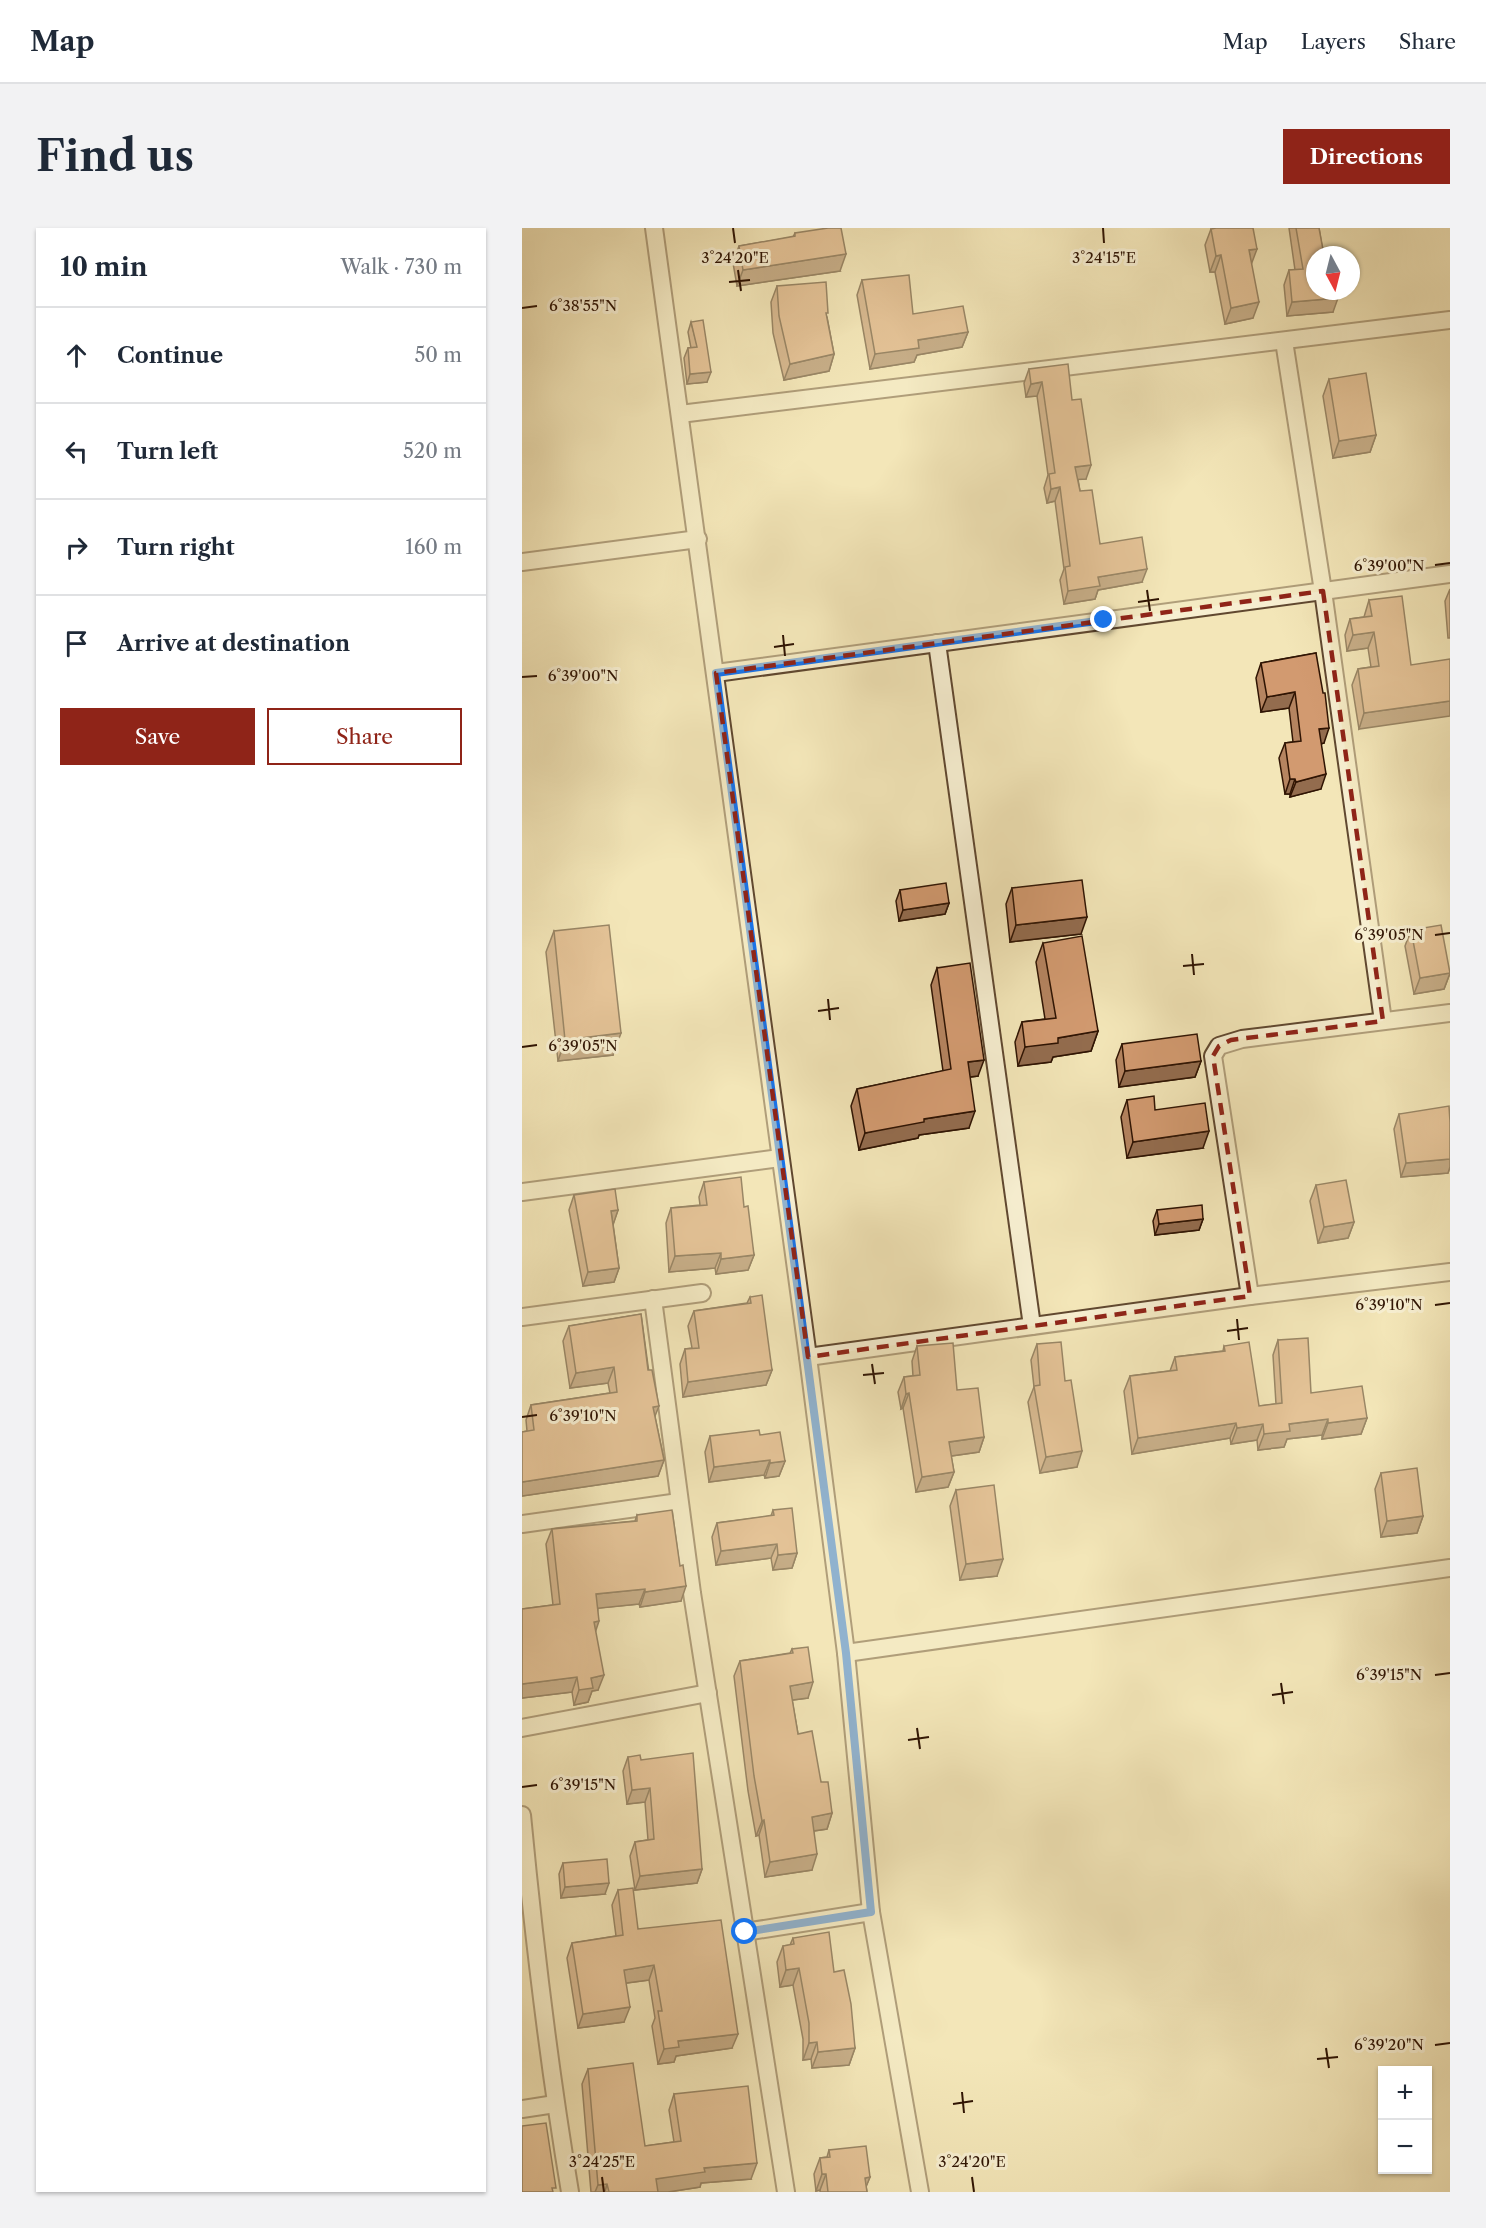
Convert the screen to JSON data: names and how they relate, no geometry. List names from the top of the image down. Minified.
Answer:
{"north":"bottom","page":{"header":"Map","nav":["Map","Layers","Share"],"buttons":["Directions",["Save","Share"]],"title":"Find us","heading":["10 min","Walk · 730 m"],"list":[["Continue","50 m"],["Turn left","520 m"],["Turn right","160 m"],"Arrive at destination"],"map_buttons":["+","−"]},"coordinates":["3°24'20\"E","3°24'15\"E","6°38'55\"N","6°39'00\"N","6°39'05\"N","6°39'10\"N","6°39'15\"N","6°39'20\"N","3°24'25\"E"]}
